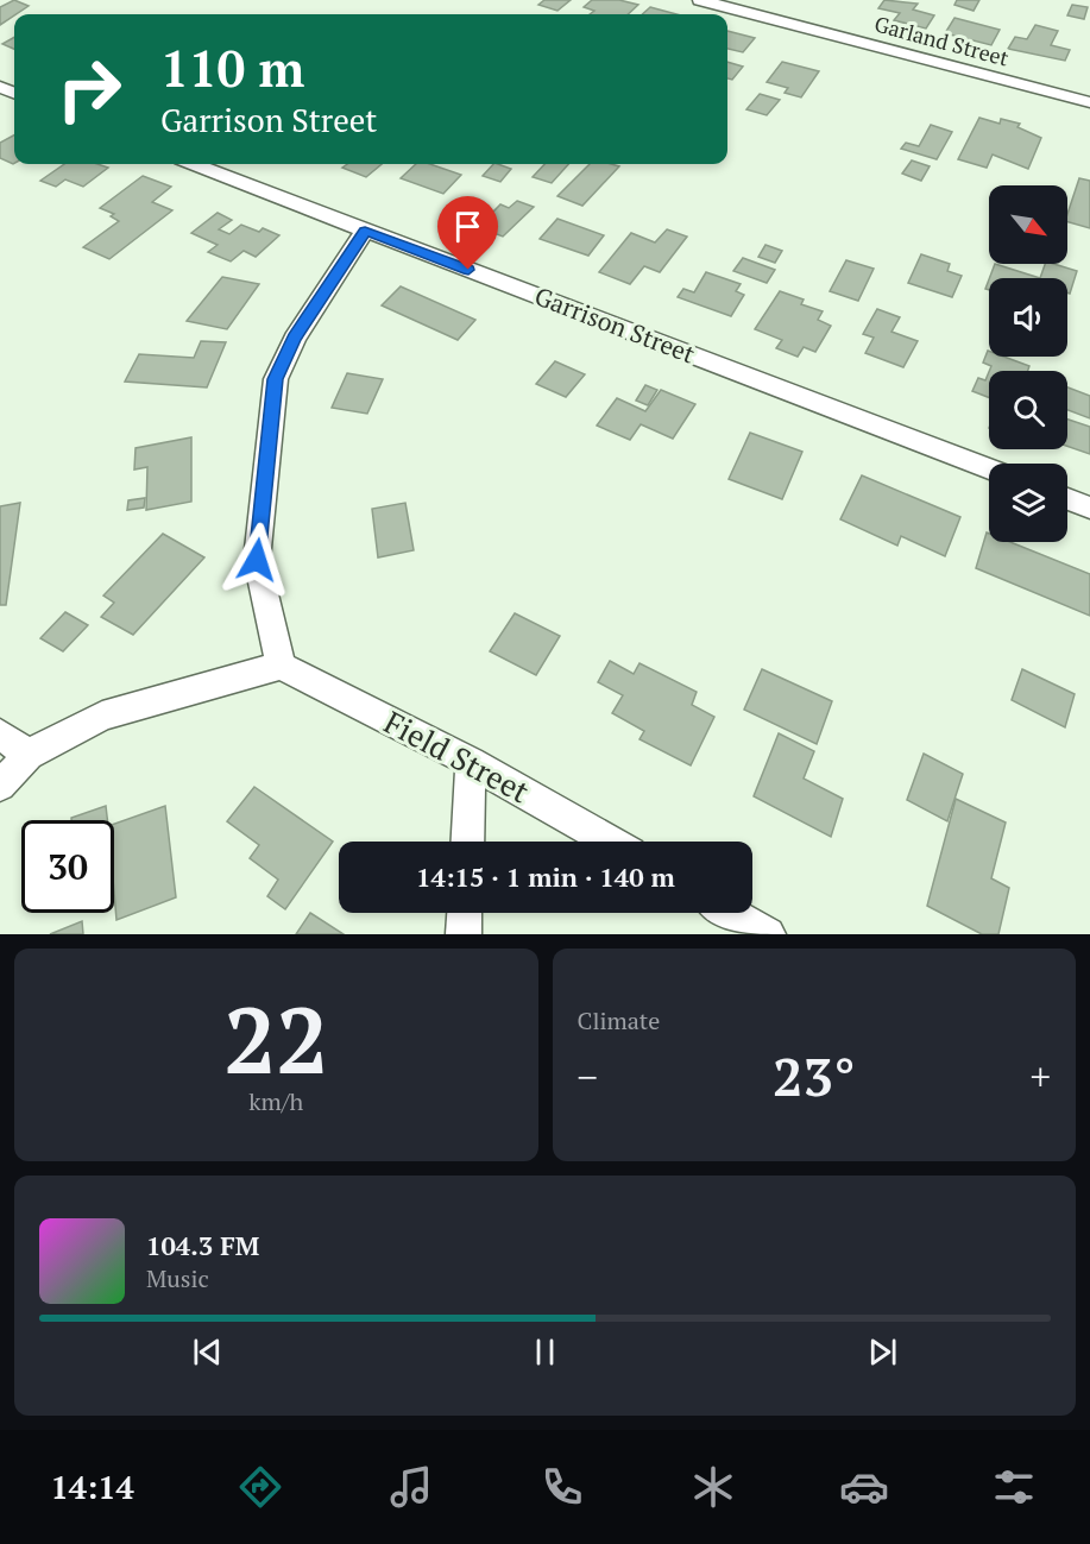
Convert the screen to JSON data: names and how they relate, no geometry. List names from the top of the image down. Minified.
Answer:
{"streets":{"street":["Garland Street","Garrison Street","Field Street"]},"north":"bottom right","page":{"turn":["110 m","Garrison Street"],"limit":"30","trip":"14:15 · 1 min · 140 m","tile":[["22","km/h"],"Climate"],"heat":["−","23°","+"],"song":["104.3 FM","Music"],"tabs":"14:14"}}
